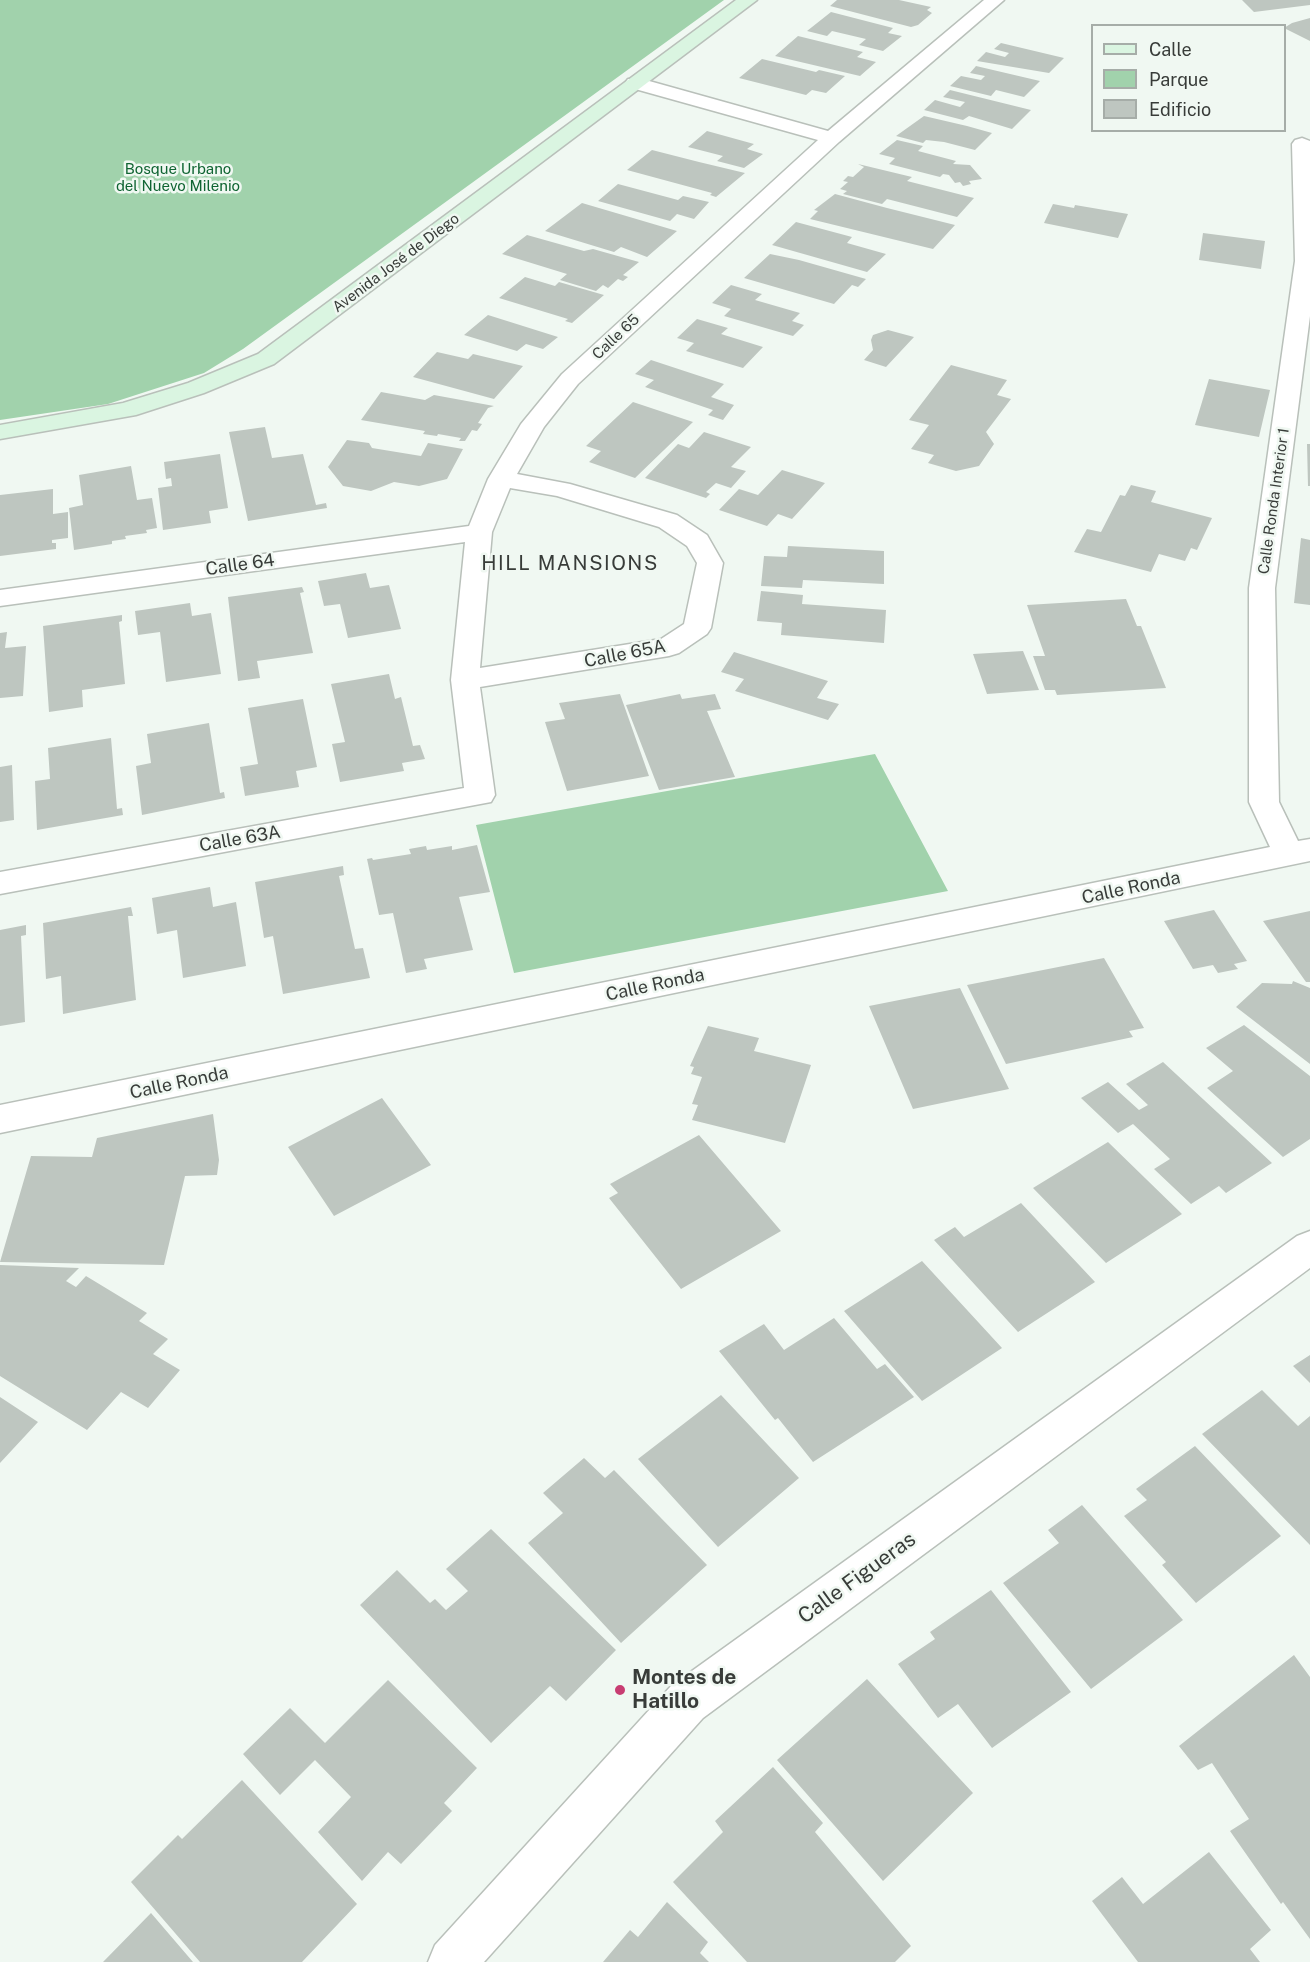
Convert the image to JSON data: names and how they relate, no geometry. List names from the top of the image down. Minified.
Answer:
{"streets":{"street":["Avenida José de Diego","Calle 65","Calle Ronda Interior 1","Calle 64","Calle 65A","Calle 63A","Calle Ronda","Calle Figueras"]},"crossings":[["Calle 65","Calle 64"],["Calle 65","Calle 65A"],["Calle 65","Calle 63A"],["Calle Ronda Interior 1","Calle Ronda"]],"districts":["HILL MANSIONS"],"parks":["Bosque Urbano del Nuevo Milenio"],"places":["Montes de Hatillo"],"legend":["Calle","Parque","Edificio"]}
